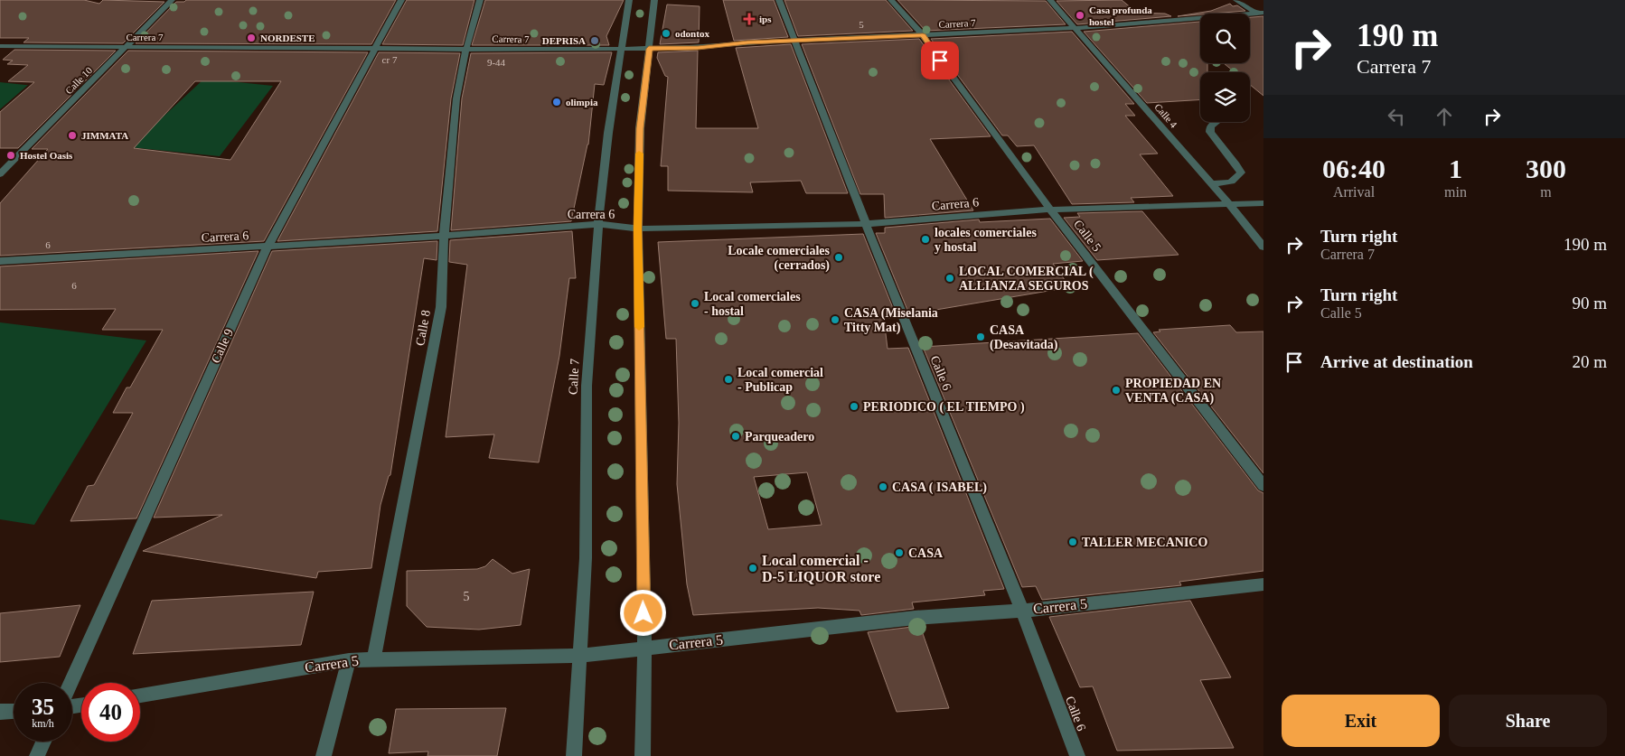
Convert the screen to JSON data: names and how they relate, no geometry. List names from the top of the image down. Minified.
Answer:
{"streets":{"street":["Carrera 7","Calle 10","Calle 4","Carrera 6","Calle 5","Calle 8","Calle 9","Calle 6","Calle 7","Carrera 5"]},"crossings":[["Carrera 7","Calle 10"],["Carrera 7","Calle 4"],["Carrera 7","Calle 5"],["Carrera 7","Calle 8"],["Carrera 7","Calle 9"],["Carrera 7","Calle 6"],["Carrera 7","Calle 7"],["Calle 4","Carrera 6"],["Carrera 6","Calle 5"],["Carrera 6","Calle 8"],["Carrera 6","Calle 9"],["Carrera 6","Calle 6"],["Carrera 6","Calle 7"],["Calle 8","Carrera 5"],["Calle 6","Carrera 5"],["Calle 7","Carrera 5"]],"places":{"other":["Casa profunda hostel","odontox","NORDESTE","DEPRISA","olimpia","JIMMATA","Hostel Oasis","locales comerciales y hostal","Locale comerciales (cerrados)","LOCAL COMERCIAL ( ALLIANZA SEGUROS","Local comerciales - hostal","CASA (Miselania Titty Mat)","CASA (Desavitada)","Local comercial - Publicap","PROPIEDAD EN VENTA (CASA)","PERIODICO ( EL TIEMPO )","Parqueadero","CASA ( ISABEL)","TALLER MECANICO","CASA","Local comercial - D-5 LIQUOR store"],"health":["ips"]},"house_numbers":["5","cr 7","9-44","6","6","5"],"page":{"turn":["190 m","Carrera 7"],"eta":["06:40","Arrival","1","min","300","m"],"list":[{"name":"Turn right","note":"Carrera 7","value":"190 m"},{"name":"Turn right","note":"Calle 5","value":"90 m"},{"name":"Arrive at destination","value":"20 m"}],"speed":"35 km/h","limit":"40","buttons":["Exit","Share"]}}
